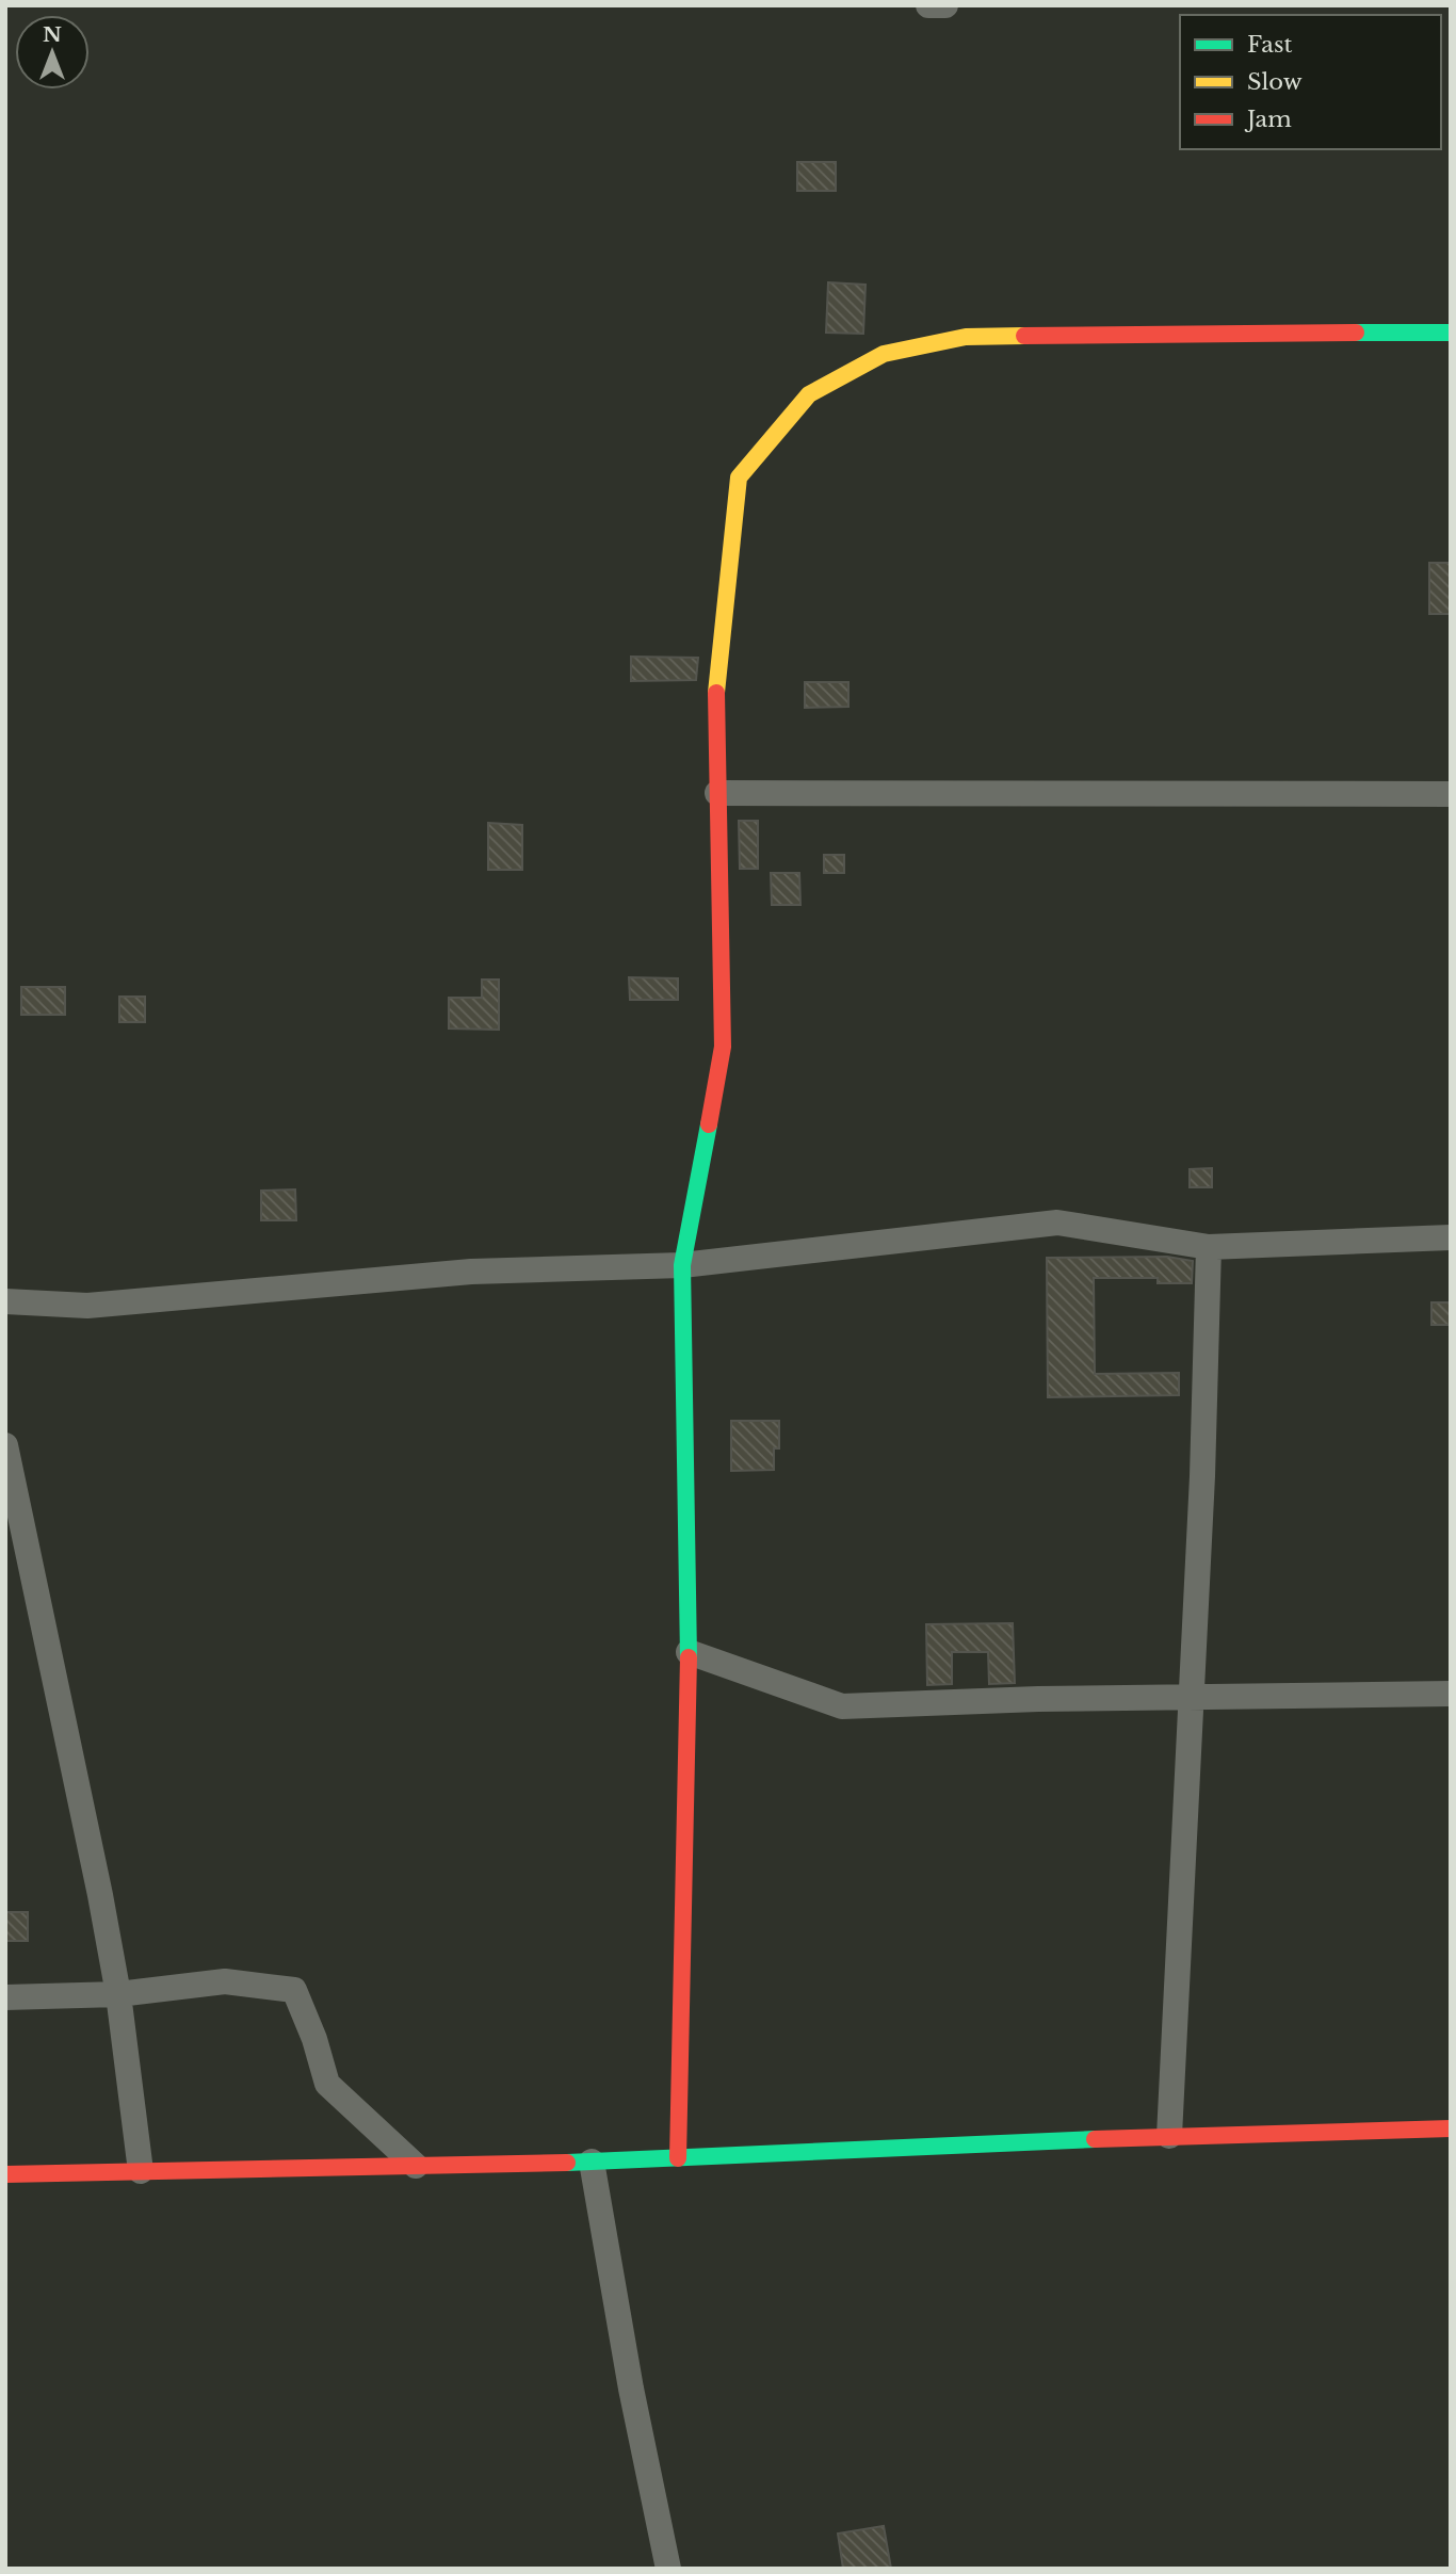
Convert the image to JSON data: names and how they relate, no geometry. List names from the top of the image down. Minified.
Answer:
{"legend":["Fast","Slow","Jam"],"north":"top"}
